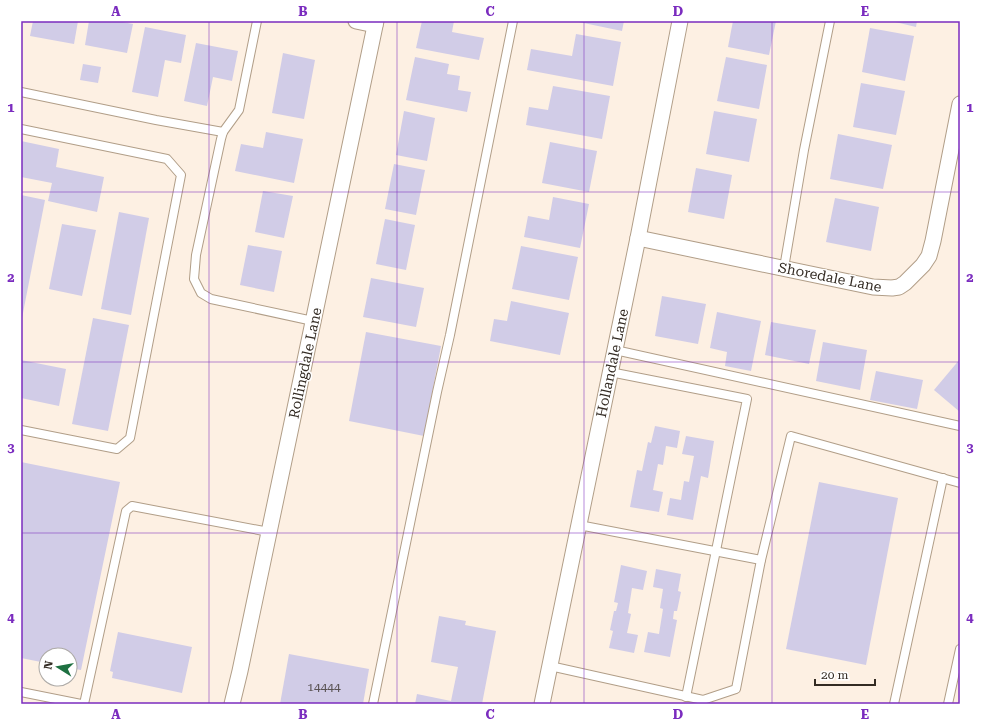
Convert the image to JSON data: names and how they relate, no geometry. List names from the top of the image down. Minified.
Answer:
{"streets":{"street":["Shoredale Lane","Rollingdale Lane","Hollandale Lane"]},"crossings":[["Shoredale Lane","Hollandale Lane"]],"house_numbers":["14444"],"scale_bar":"20 m","north":"left","grid":{"columns":["A","B","C","D","E"],"rows":["1","2","3","4"]}}
